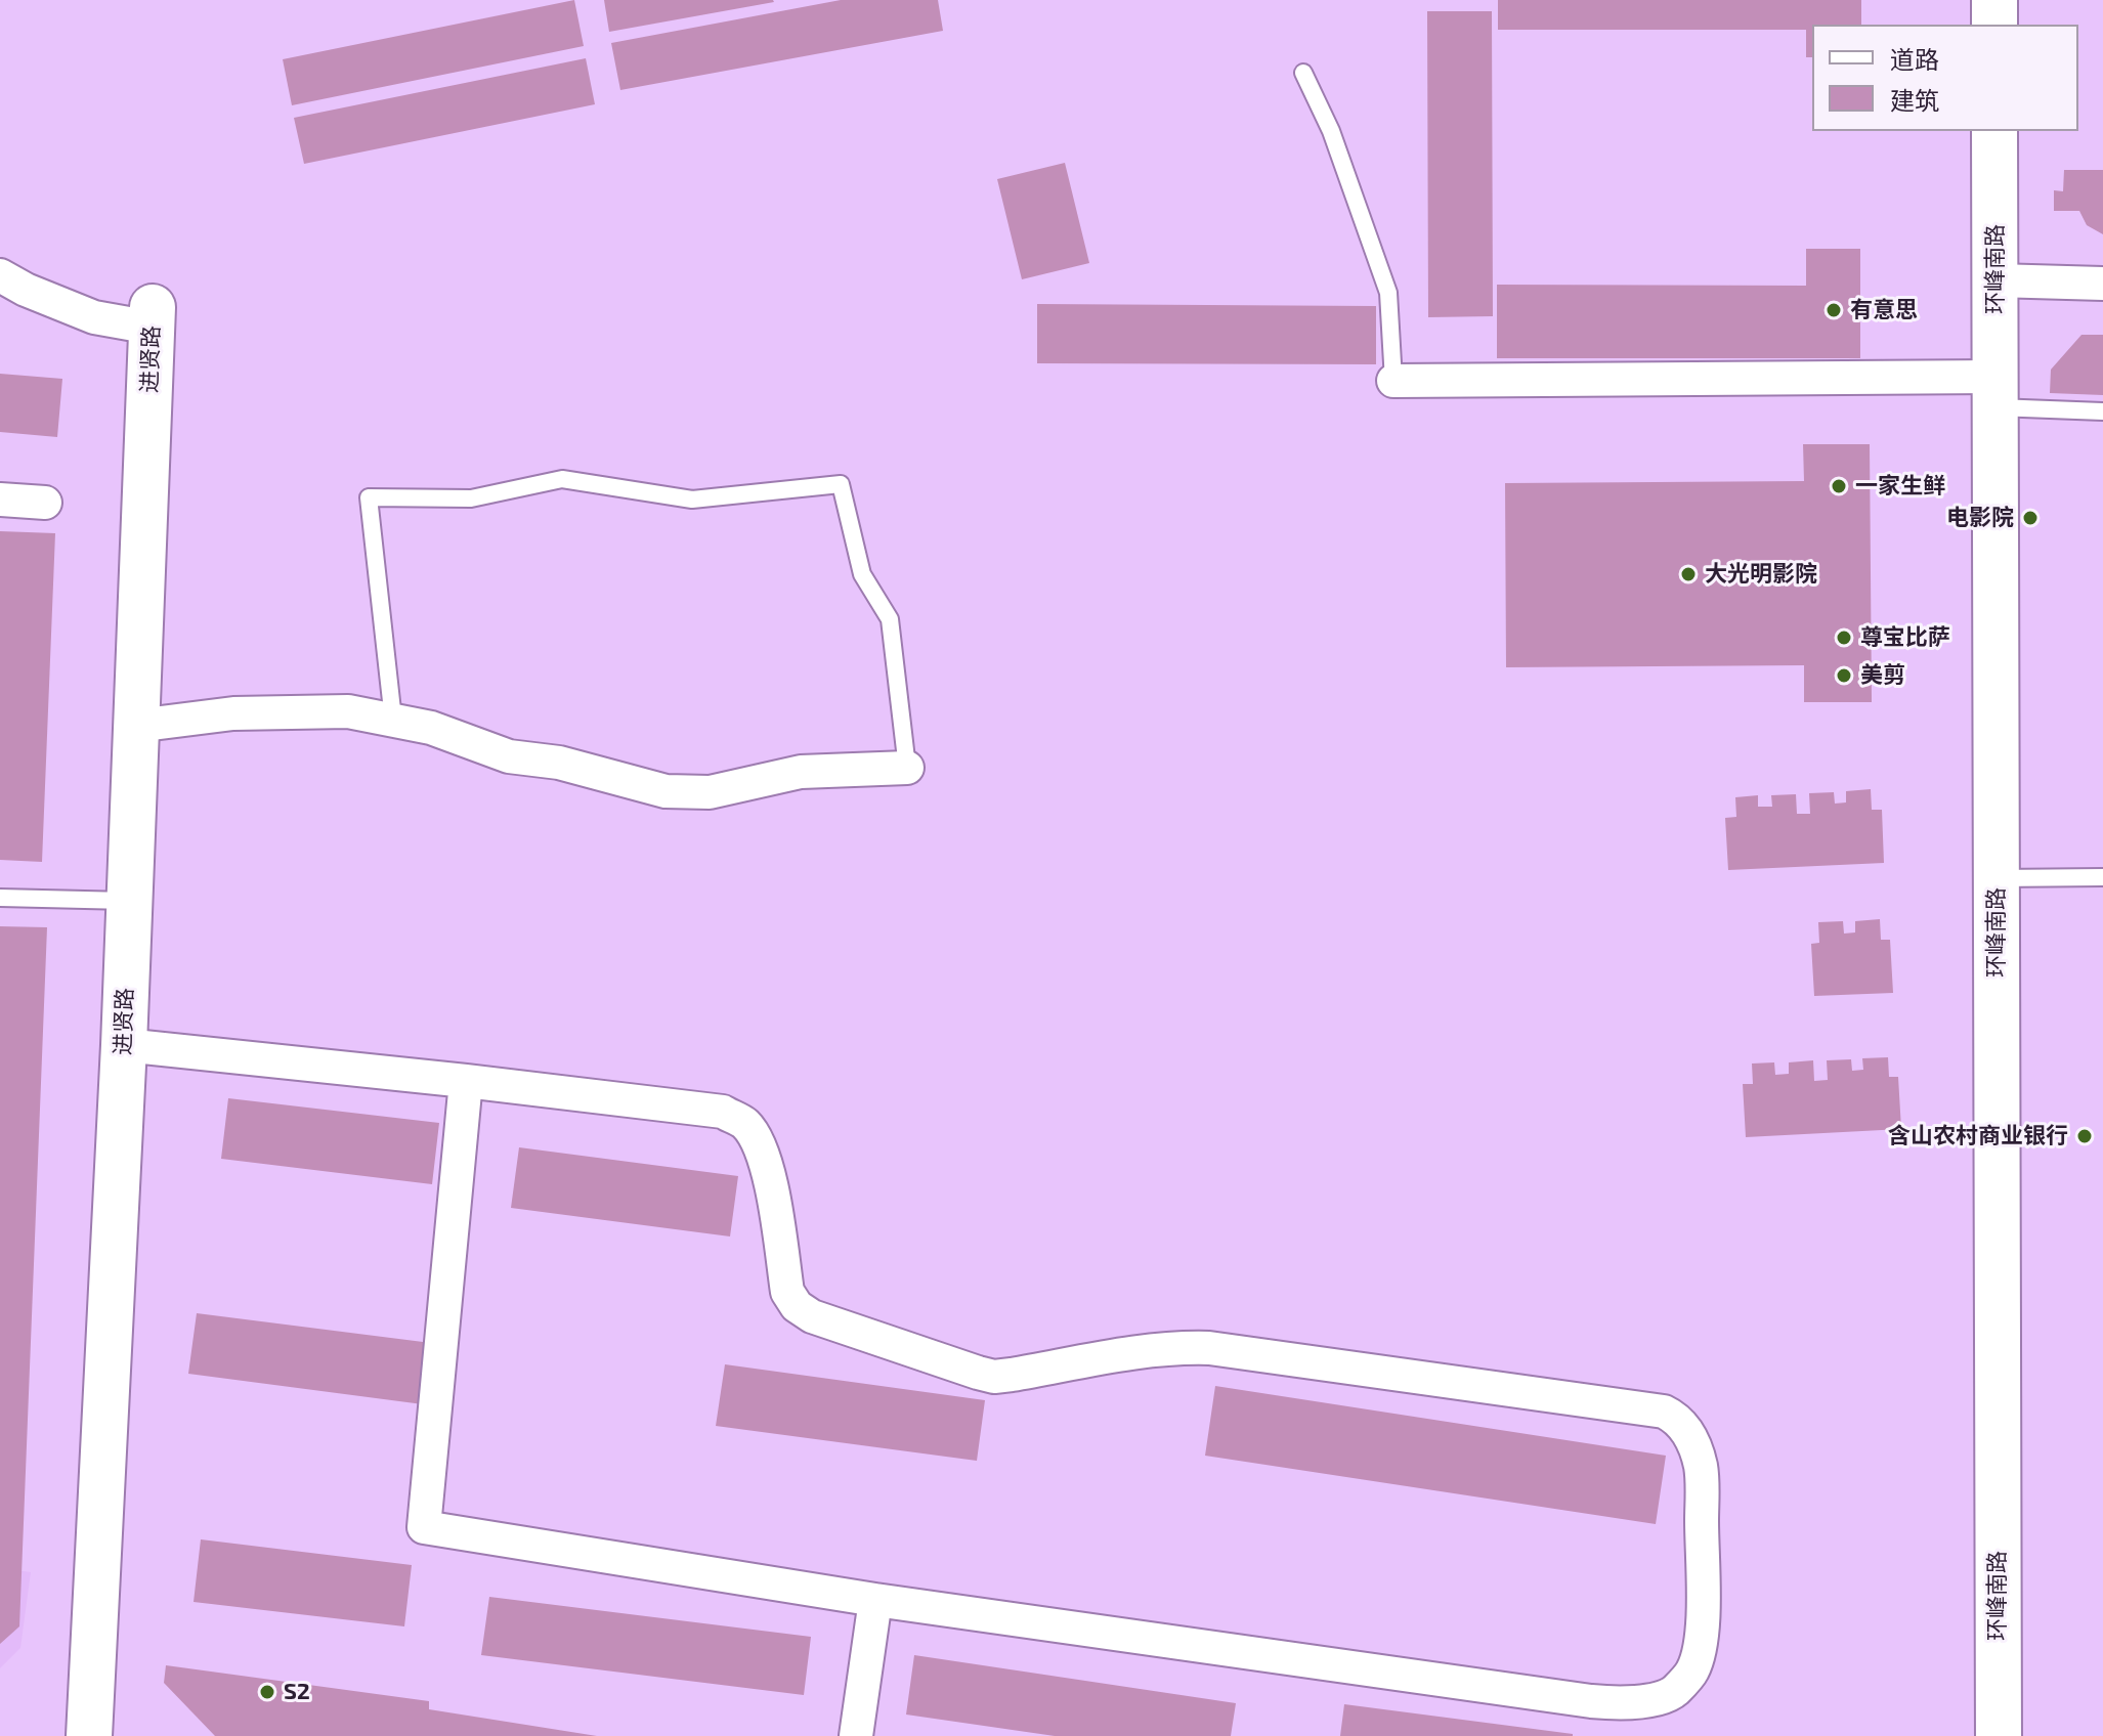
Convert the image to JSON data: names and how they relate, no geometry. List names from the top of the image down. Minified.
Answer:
{"streets":{"main road":["环峰南路","进贤路"]},"places":["有意思","一家生鲜","电影院","大光明影院","尊宝比萨","美剪","含山农村商业银行","S2"],"legend":["道路","建筑"]}
